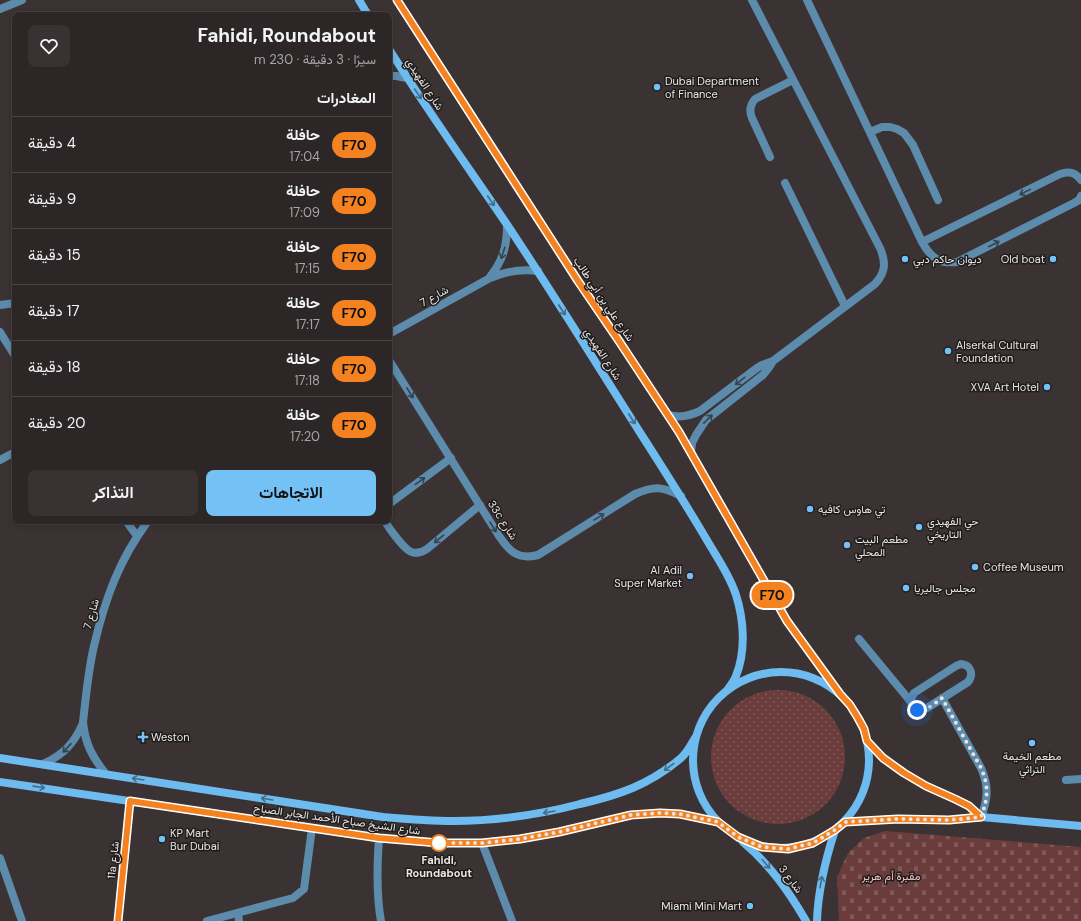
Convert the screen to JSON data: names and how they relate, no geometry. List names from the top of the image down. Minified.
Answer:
{"streets":{"main road":["شارع الفهيدي","شارع علي بن أبي طالب","شارع الشيخ صباح الأحمد الجابر الصباح","شارع 3"],"street":["شارع 7","33c شارع","11a شارع"]},"crossings":[["شارع الفهيدي","شارع 7"],["شارع الفهيدي","33c شارع"],["شارع 7","شارع الشيخ صباح الأحمد الجابر الصباح"],["شارع الشيخ صباح الأحمد الجابر الصباح","11a شارع"]],"one_way":["شارع الفهيدي"],"parks":["مقبرة أم هرير"],"places":{"other":["Dubai Department of Finance","ديوان حاكم دبي","Old boat","Alserkal Cultural Foundation","XVA Art Hotel","تي هاوس كافيه","حي الفهيدي التاريخي","مطعم البيت المحلي","Coffee Museum","Al Adil Super Market","مجلس جاليريا","مطعم الخيمة التراثي","KP Mart Bur Dubai","Fahidi, Roundabout","Miami Mini Mart"],"health":["Weston"]},"lines":["bus line F70"],"page":{"on_map":"F70","heading":[["Fahidi, Roundabout","سيرًا · 3 دقيقة · 230 m"],"المغادرات"],"list":[{"mark":"F70","name":"حافلة","note":"17:04","value":"4 دقيقة"},{"mark":"F70","name":"حافلة","note":"17:09","value":"9 دقيقة"},{"mark":"F70","name":"حافلة","note":"17:15","value":"15 دقيقة"},{"mark":"F70","name":"حافلة","note":"17:17","value":"17 دقيقة"},{"mark":"F70","name":"حافلة","note":"17:18","value":"18 دقيقة"},{"mark":"F70","name":"حافلة","note":"17:20","value":"20 دقيقة"}],"buttons":["الاتجاهات","التذاكر"]}}
